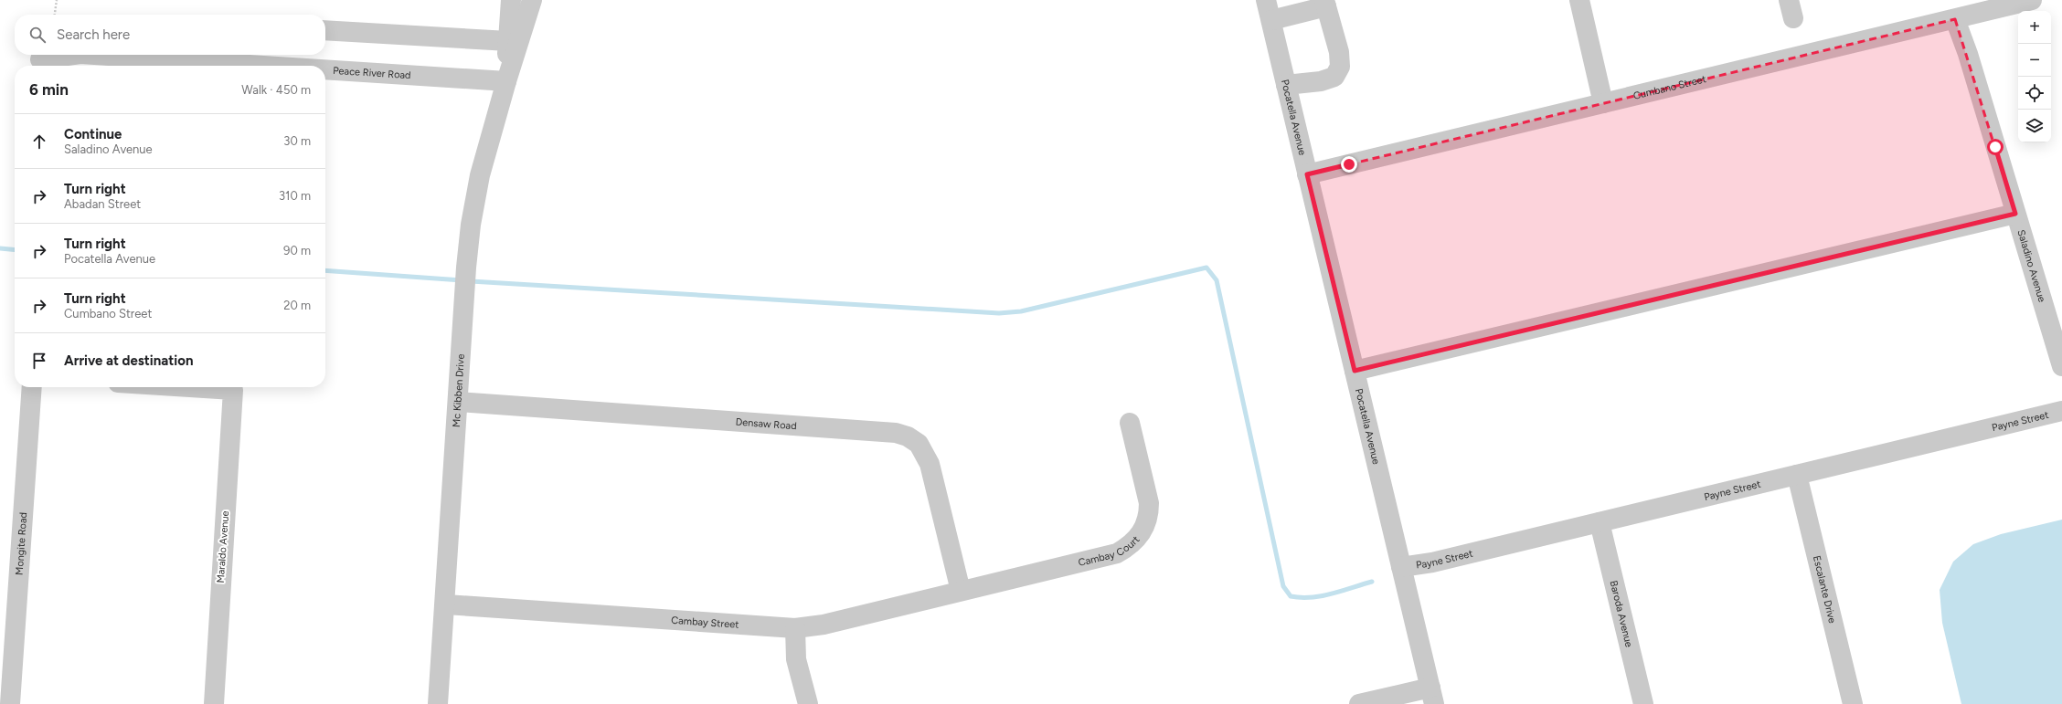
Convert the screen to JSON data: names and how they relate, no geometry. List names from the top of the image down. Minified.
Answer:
{"streets":{"street":["Peace River Road","Cumbano Street","Pocatella Avenue","Saladino Avenue","Mc Kibben Drive","Payne Street","Densaw Road","Mongite Road","Maraldo Avenue","Cambay Court","Escalante Drive","Baroda Avenue","Cambay Street"]},"crossings":[["Peace River Road","Mc Kibben Drive"],["Cumbano Street","Pocatella Avenue"],["Cumbano Street","Saladino Avenue"],["Pocatella Avenue","Payne Street"],["Mc Kibben Drive","Densaw Road"],["Mc Kibben Drive","Cambay Street"],["Payne Street","Escalante Drive"],["Payne Street","Baroda Avenue"],["Densaw Road","Cambay Court"],["Densaw Road","Cambay Street"],["Cambay Court","Cambay Street"]],"page":{"map_buttons":["+","−"],"search":"Search here","heading":["6 min","Walk · 450 m"],"list":[["Continue","Saladino Avenue","30 m"],["Turn right","Abadan Street","310 m"],["Turn right","Pocatella Avenue","90 m"],["Turn right","Cumbano Street","20 m"],"Arrive at destination"]}}
